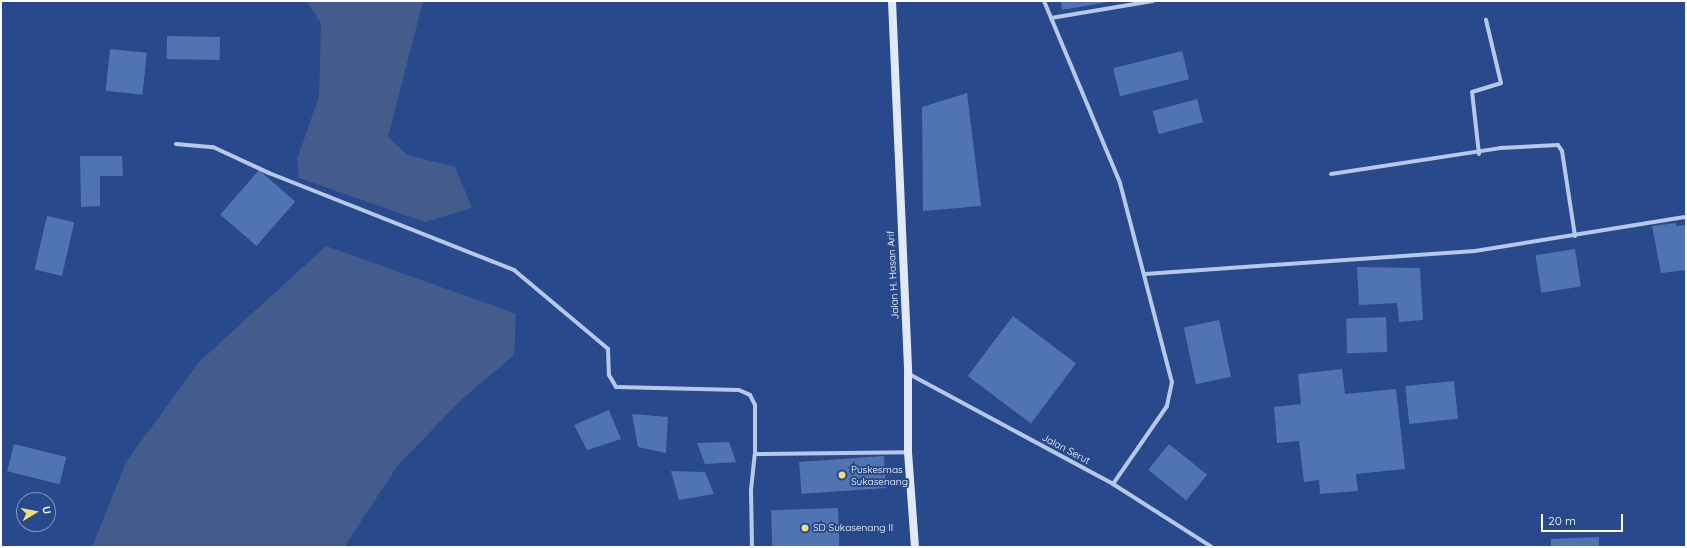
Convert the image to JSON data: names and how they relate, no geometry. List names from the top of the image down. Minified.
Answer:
{"streets":{"main road":["Jalan H. Hasan Arif"],"street":["Jalan Serut"]},"crossings":[["Jalan H. Hasan Arif","Jalan Serut"]],"places":["Puskesmas Sukasenang","SD Sukasenang II"],"scale_bar":"20 m","north":"right"}
